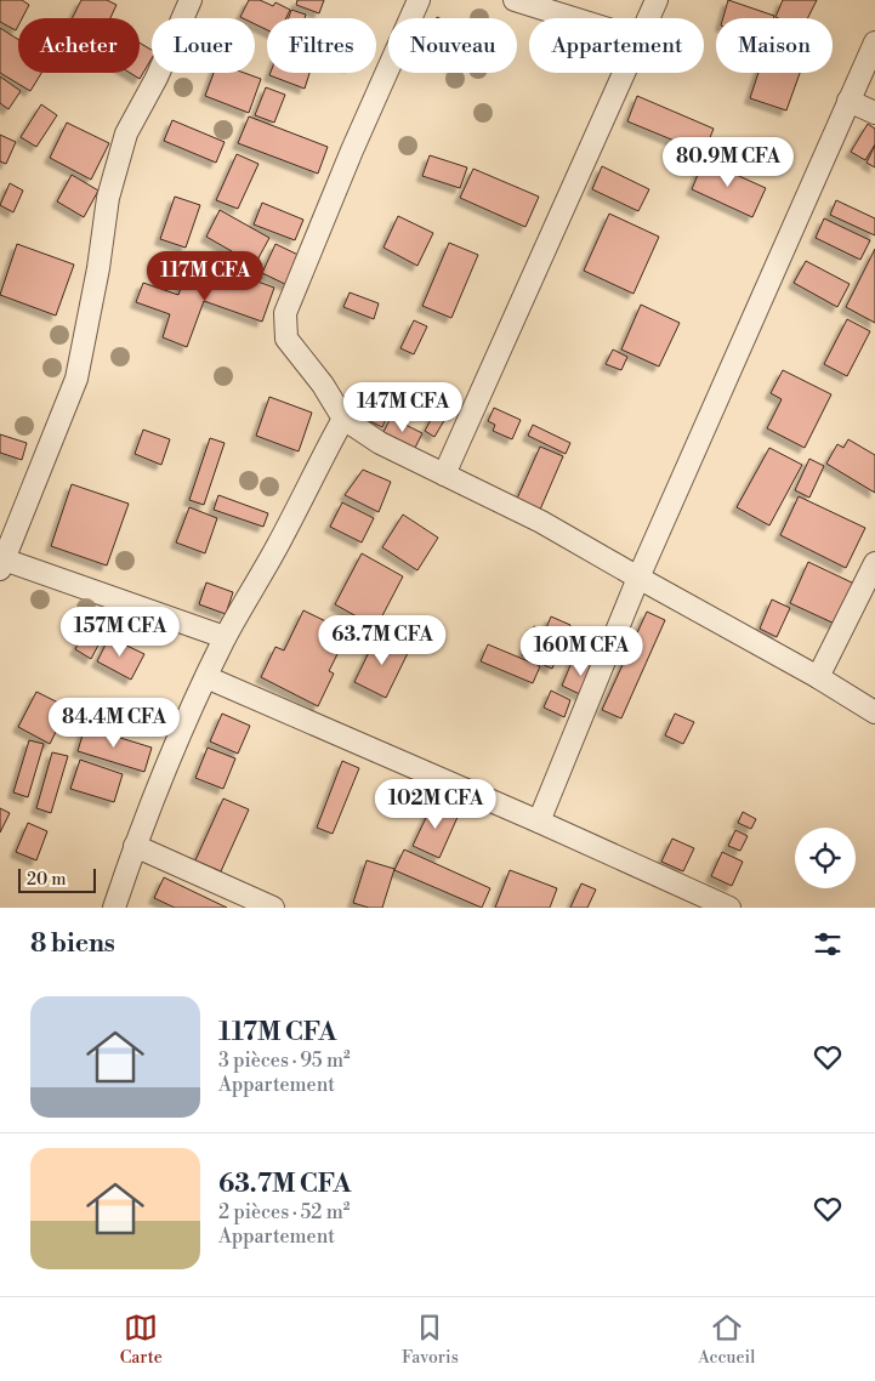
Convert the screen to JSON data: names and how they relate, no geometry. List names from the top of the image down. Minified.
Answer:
{"scale_bar":"20 m","page":{"chip":["Acheter","Louer","Filtres","Nouveau","Appartement","Maison"],"price":["80.9M CFA","117M CFA","147M CFA","157M CFA","63.7M CFA","160M CFA","84.4M CFA","102M CFA"],"scale":"20 m","heading":"8 biens","list":[{"name":"117M CFA","note":"3 pièces · 95 m² · Appartement"},{"name":"63.7M CFA","note":"2 pièces · 52 m² · Appartement"}],"tabs":["Carte","Favoris","Accueil"]}}
